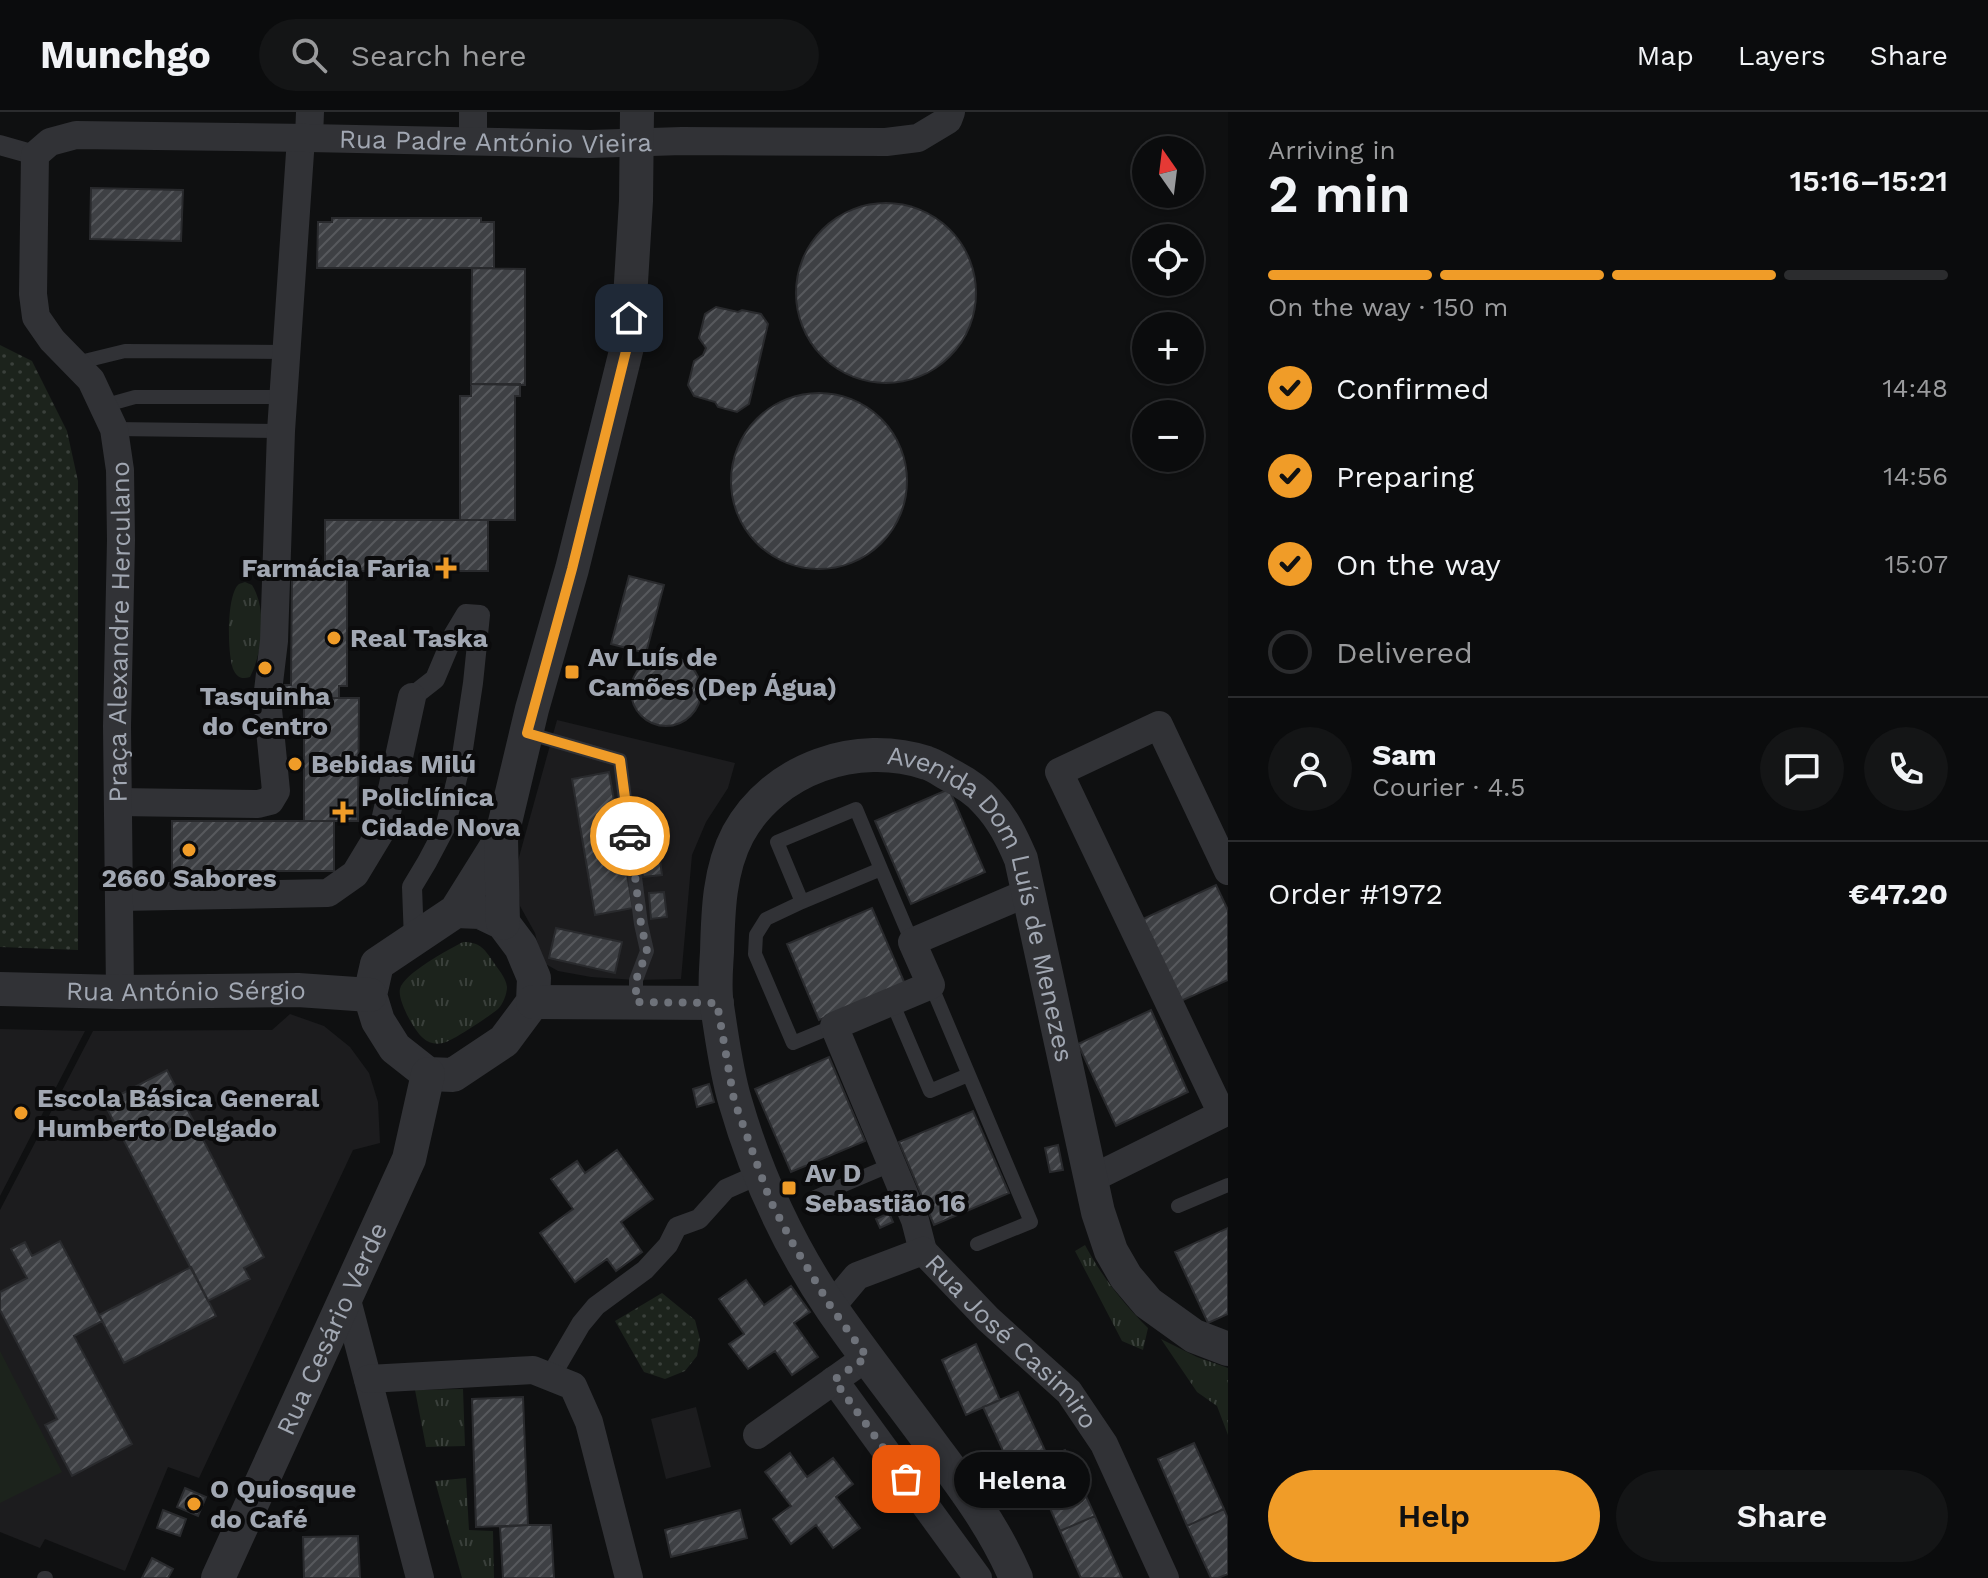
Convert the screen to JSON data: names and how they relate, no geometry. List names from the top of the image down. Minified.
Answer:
{"streets":{"street":["Rua Padre António Vieira","Praça Alexandre Herculano","Avenida Dom Luís de Menezes","Rua António Sérgio","Rua Cesário Verde","Rua José Casimiro"]},"crossings":[["Rua Padre António Vieira","Praça Alexandre Herculano"],["Praça Alexandre Herculano","Rua António Sérgio"],["Avenida Dom Luís de Menezes","Rua José Casimiro"],["Rua António Sérgio","Rua Cesário Verde"]],"places":{"health":["Farmácia Faria","Policlínica Cidade Nova"],"other":["Real Taska","Tasquinha do Centro","Bebidas Milú","2660 Sabores","Escola Básica General Humberto Delgado","Helena","O Quiosque do Café"],"transit":["Av Luís de Camões (Dep Água)","Av D Sebastião 16"]},"north":"top","page":{"header":"Munchgo","search":"Search here","nav":["Map","Layers","Share"],"heading":["2 min","Arriving in","15:16–15:21"],"panel":["Sam","Courier · 4.5","Order #1972","€47.20"],"map_buttons":["+","−"],"bar":"On the way · 150 m","list":[["Confirmed","14:48"],["Preparing","14:56"],["On the way","15:07"],"Delivered"],"bubble":"Helena","buttons":["Help","Share"]}}
